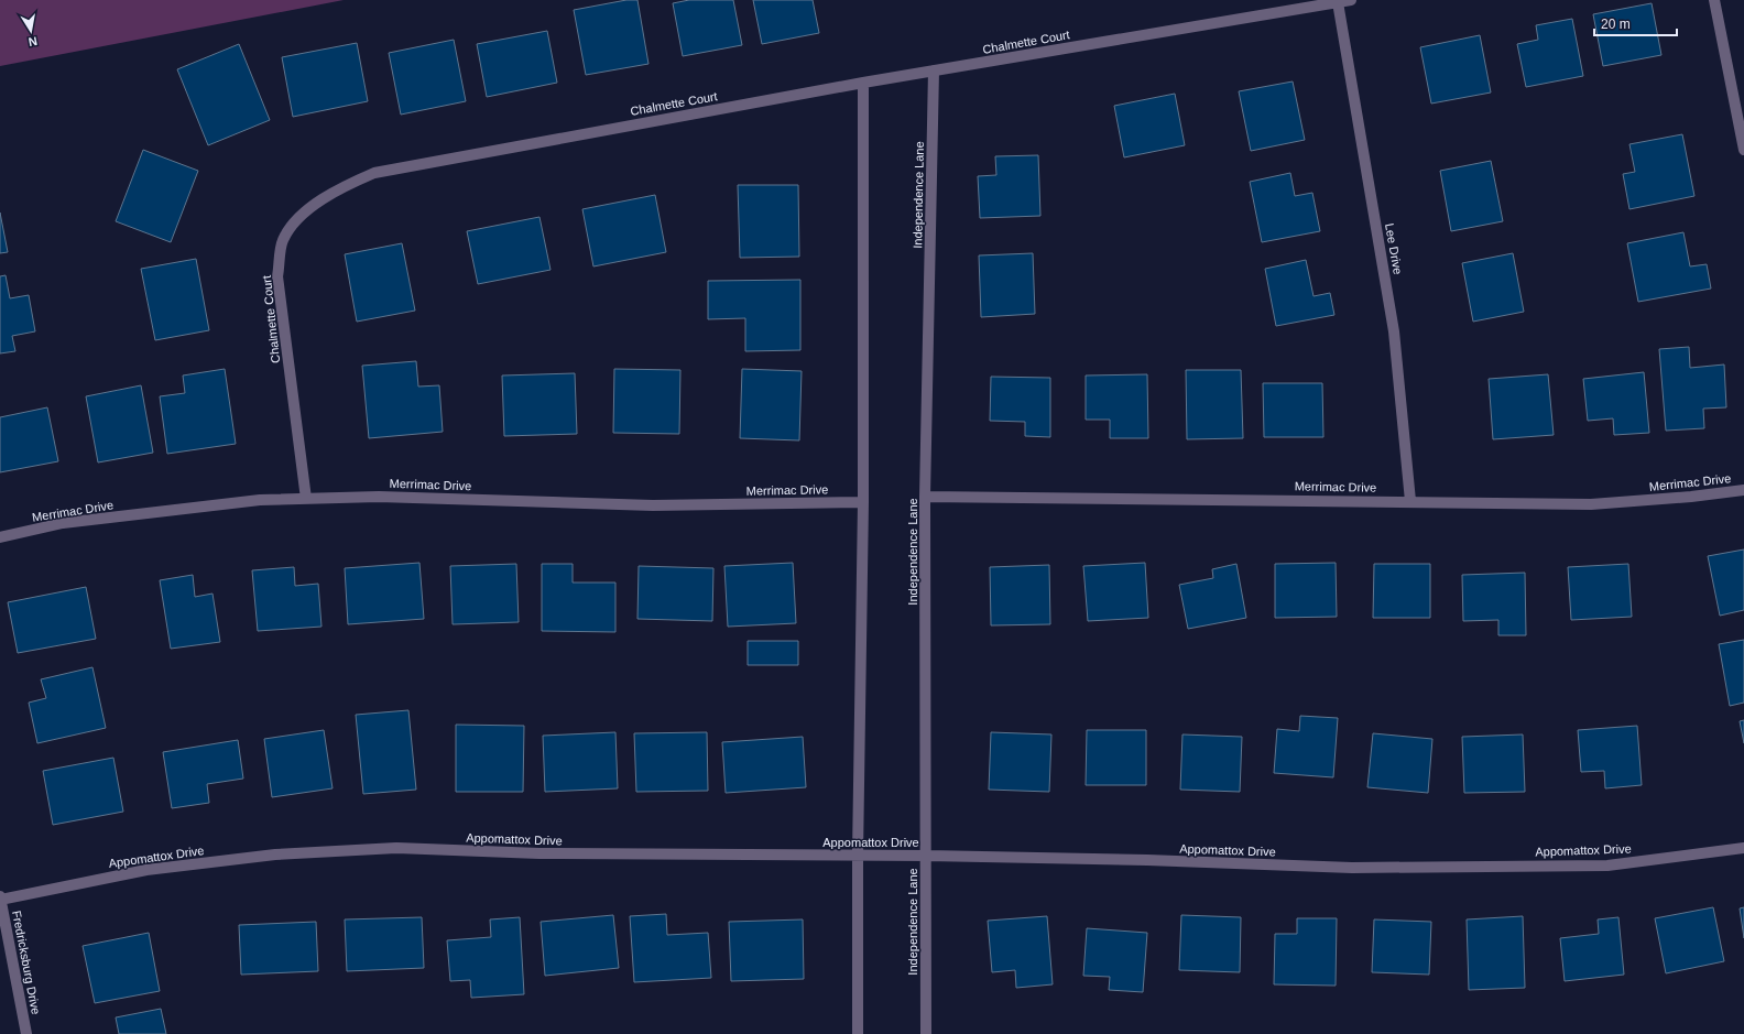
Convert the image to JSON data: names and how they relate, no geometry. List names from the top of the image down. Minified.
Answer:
{"streets":{"street":["Chalmette Court","Independence Lane","Lee Drive","Merrimac Drive","Appomattox Drive","Fredricksburg Drive"]},"crossings":[["Chalmette Court","Independence Lane"],["Chalmette Court","Lee Drive"],["Chalmette Court","Merrimac Drive"],["Independence Lane","Merrimac Drive"],["Independence Lane","Appomattox Drive"],["Lee Drive","Merrimac Drive"],["Appomattox Drive","Fredricksburg Drive"]],"scale_bar":"20 m","north":"bottom"}
